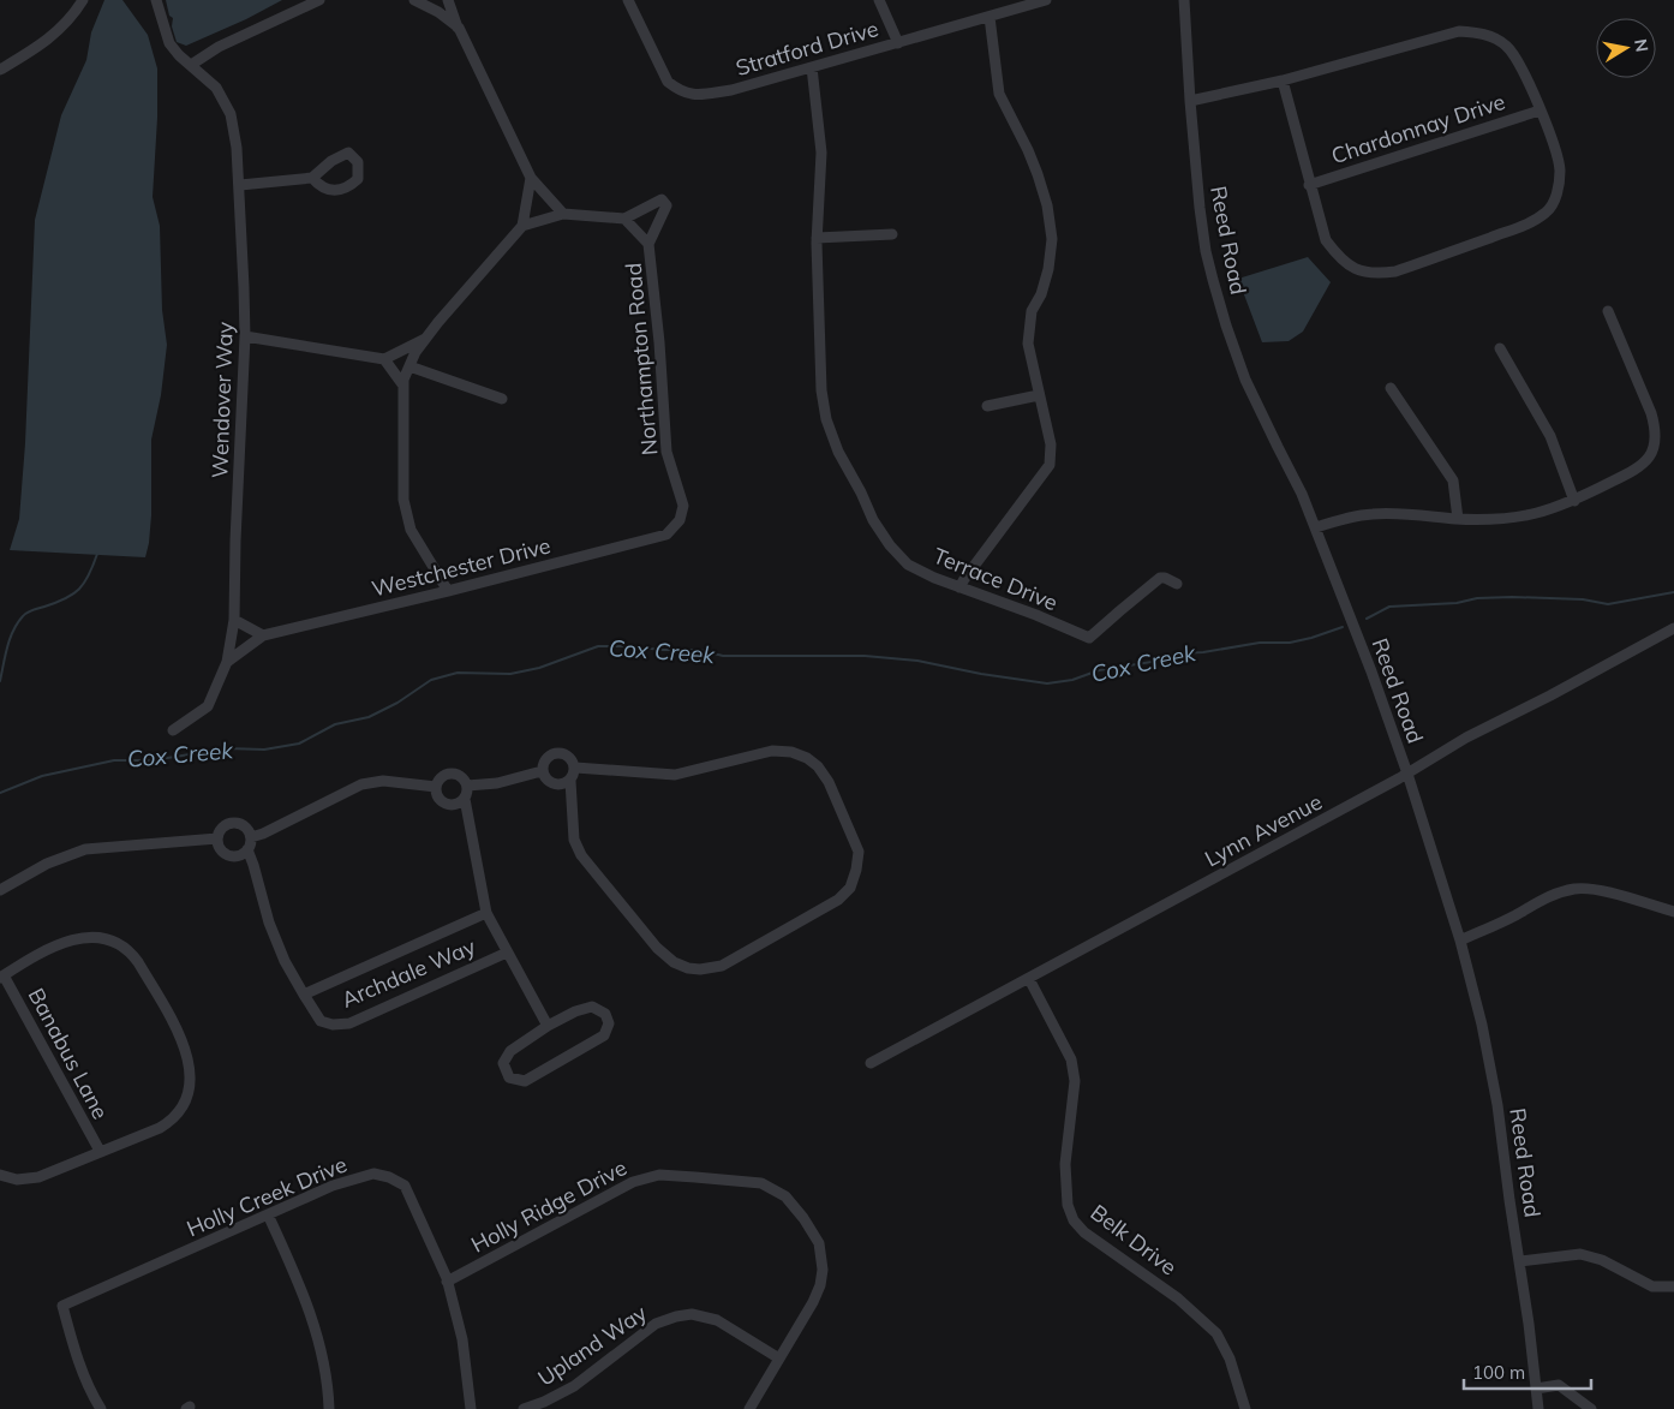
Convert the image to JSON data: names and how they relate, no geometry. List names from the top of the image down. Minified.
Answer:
{"streets":{"street":["Stratford Drive","Chardonnay Drive","Reed Road","Northampton Road","Wendover Way","Westchester Drive","Terrace Drive","Lynn Avenue","Archdale Way","Banabus Lane","Holly Creek Drive","Holly Ridge Drive","Belk Drive","Upland Way"]},"crossings":[["Stratford Drive","Terrace Drive"],["Reed Road","Lynn Avenue"],["Northampton Road","Westchester Drive"],["Lynn Avenue","Belk Drive"],["Holly Creek Drive","Holly Ridge Drive"],["Holly Ridge Drive","Upland Way"]],"water":["Cox Creek"],"scale_bar":"100 m","north":"right"}
